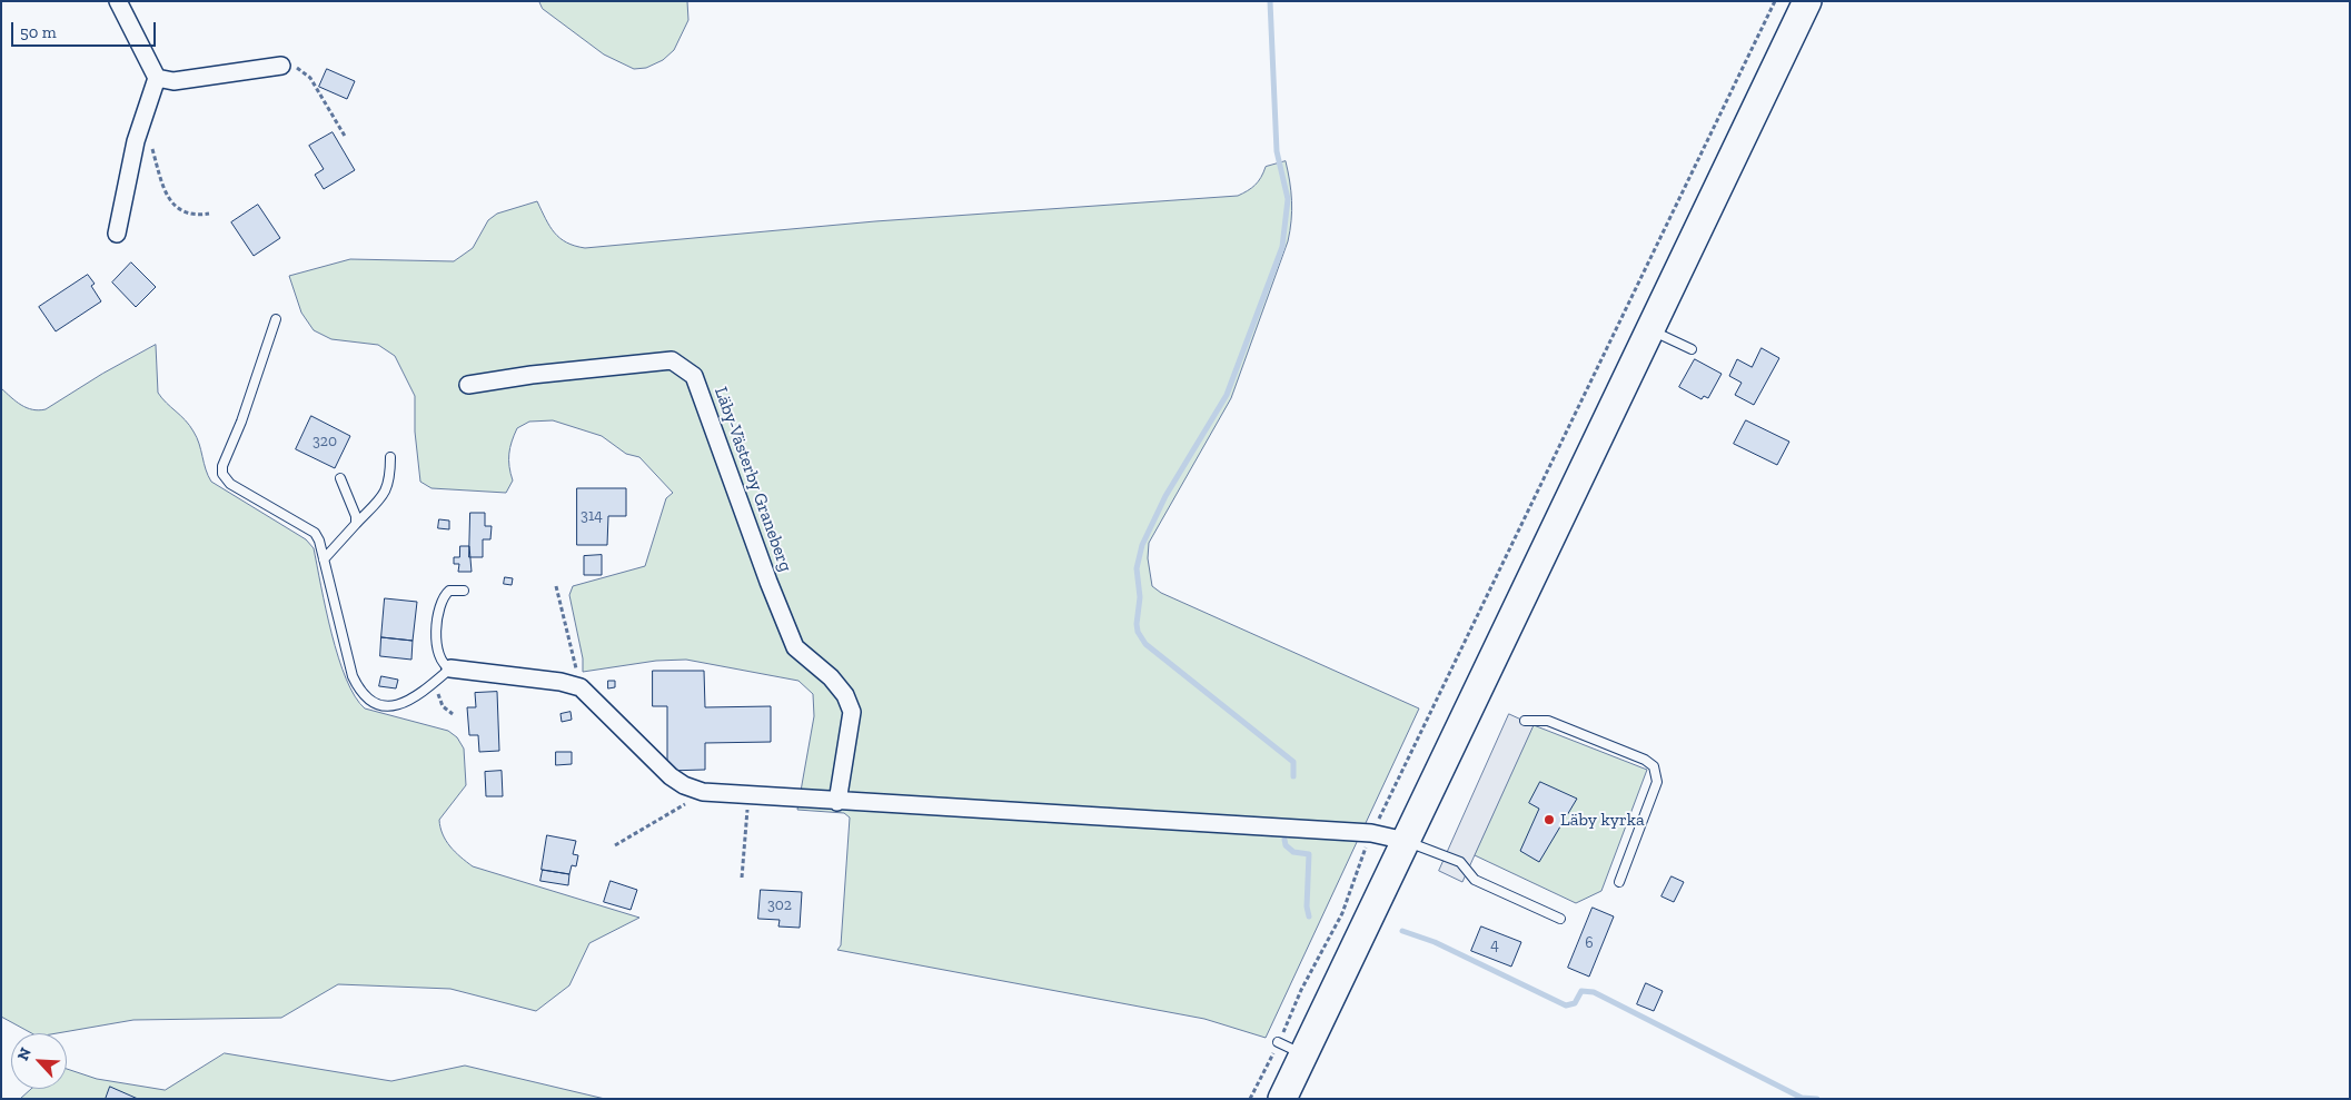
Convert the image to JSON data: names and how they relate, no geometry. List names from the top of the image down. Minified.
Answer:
{"streets":{"street":["Läby-Västerby Graneberg"]},"places":["Läby kyrka"],"house_numbers":["320","314","302","6","4"],"scale_bar":"50 m","north":"top left"}
